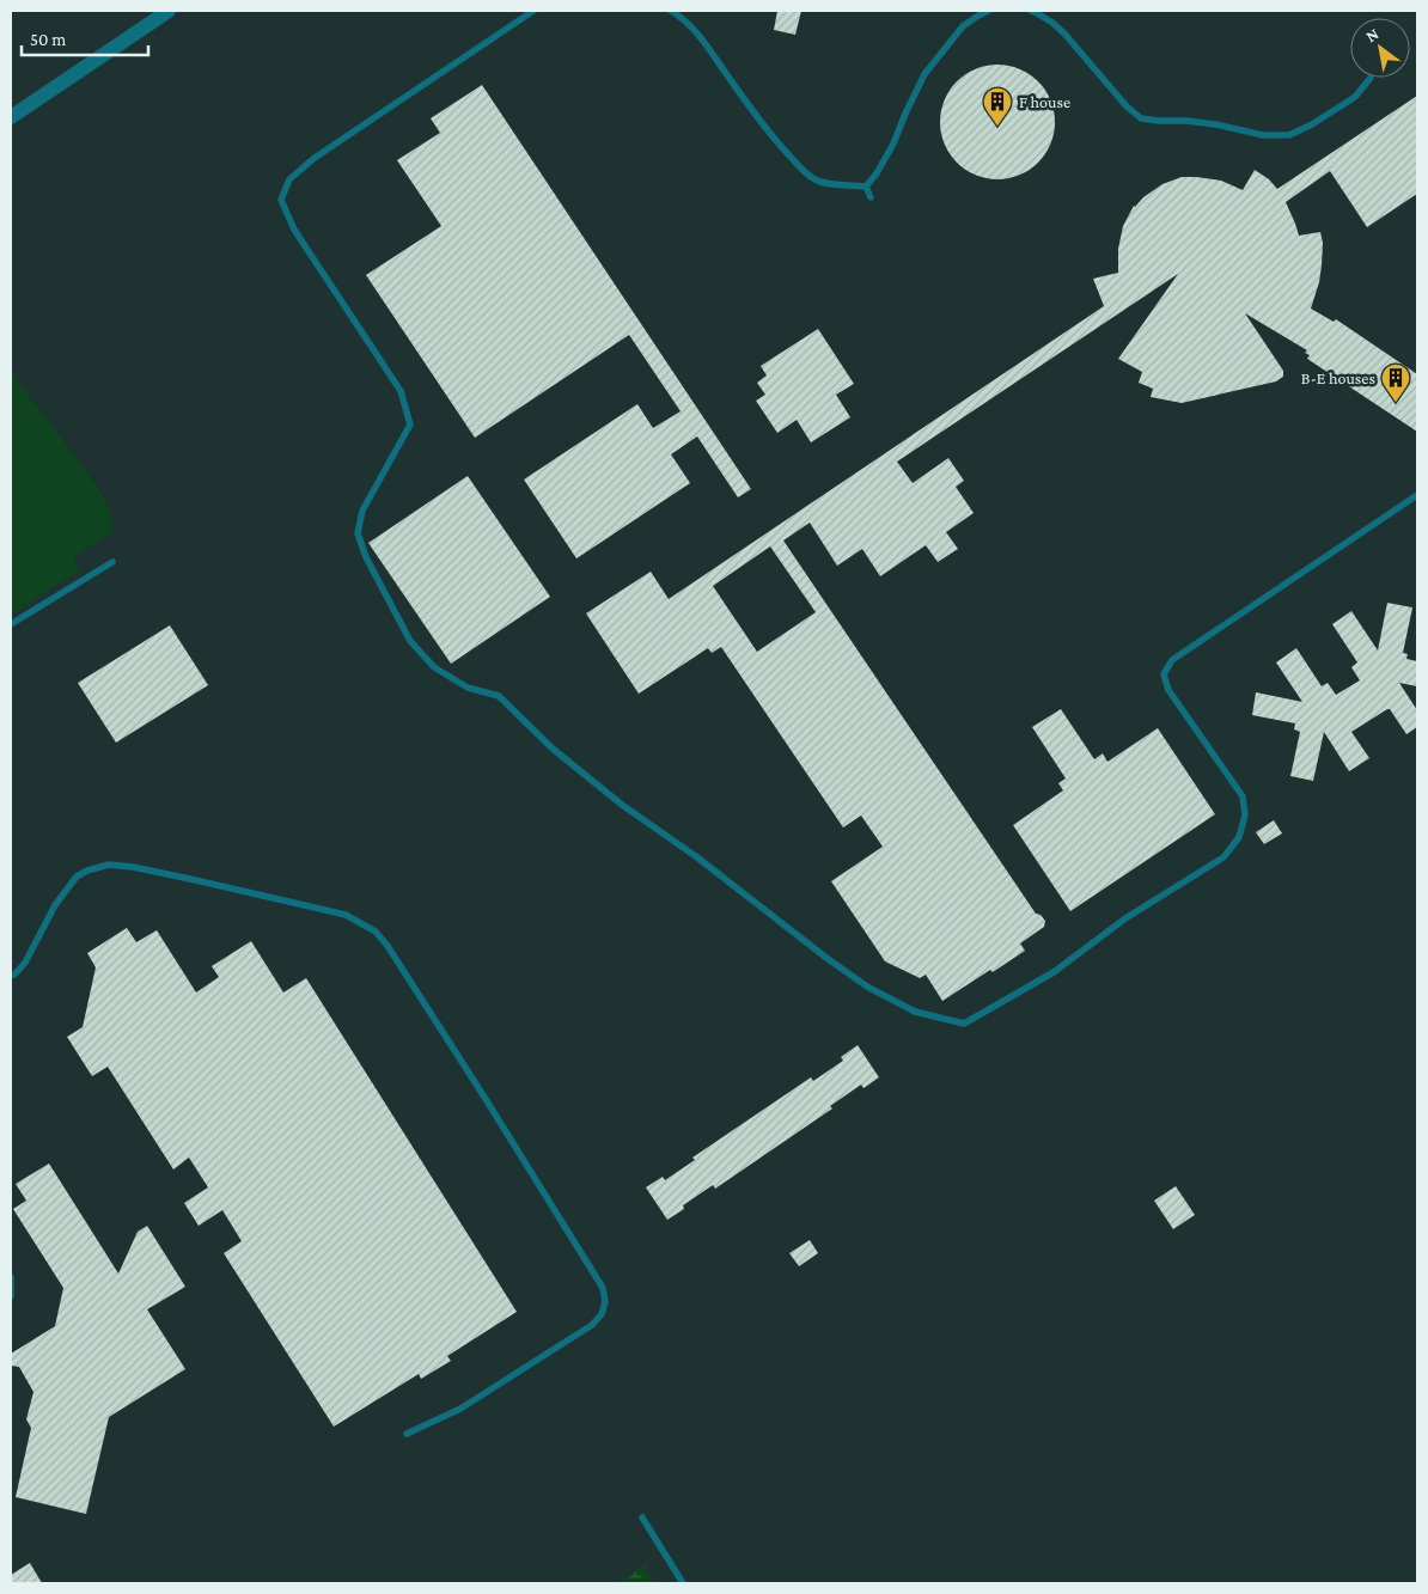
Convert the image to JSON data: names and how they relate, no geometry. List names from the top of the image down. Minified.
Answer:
{"places":{"building":["F house","B-E houses"]},"scale_bar":"50 m","north":"top left"}
